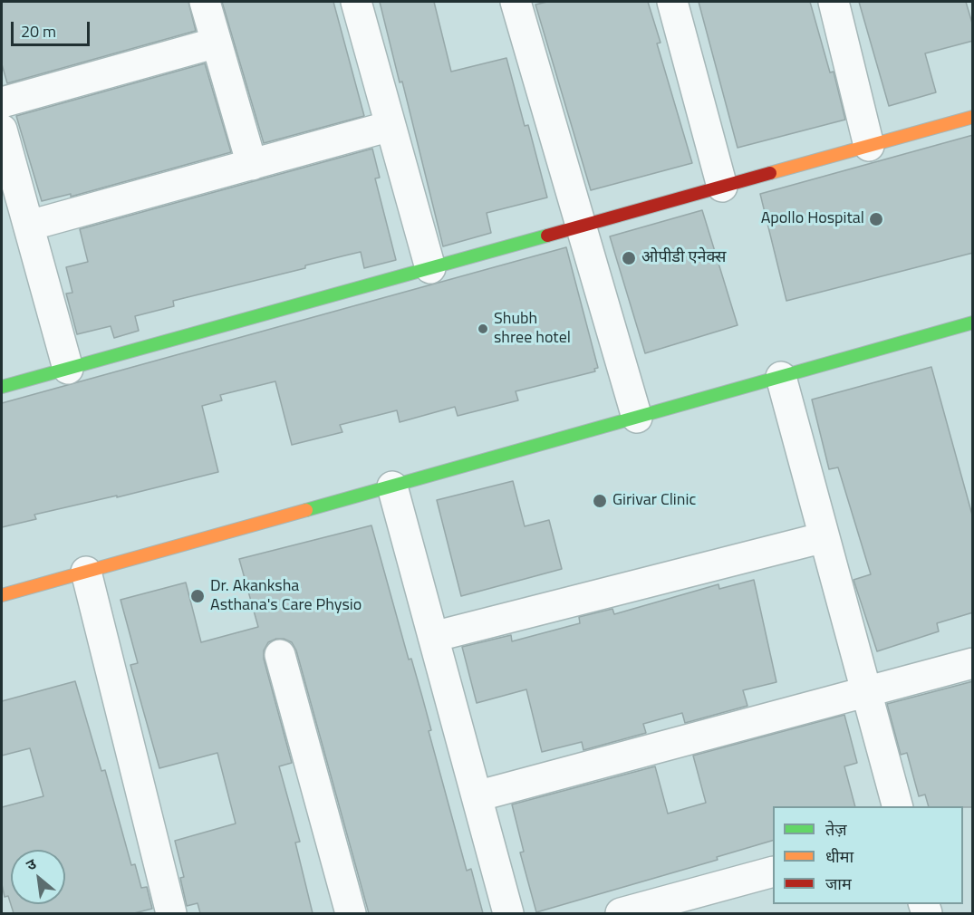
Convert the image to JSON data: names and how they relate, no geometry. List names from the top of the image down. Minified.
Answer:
{"places":["Apollo Hospital","ओपीडी एनेक्स","Shubh shree hotel","Girivar Clinic","Dr. Akanksha Asthana's Care Physio"],"legend":["तेज़","धीमा","जाम"],"scale_bar":"20 m","north":"top left"}
